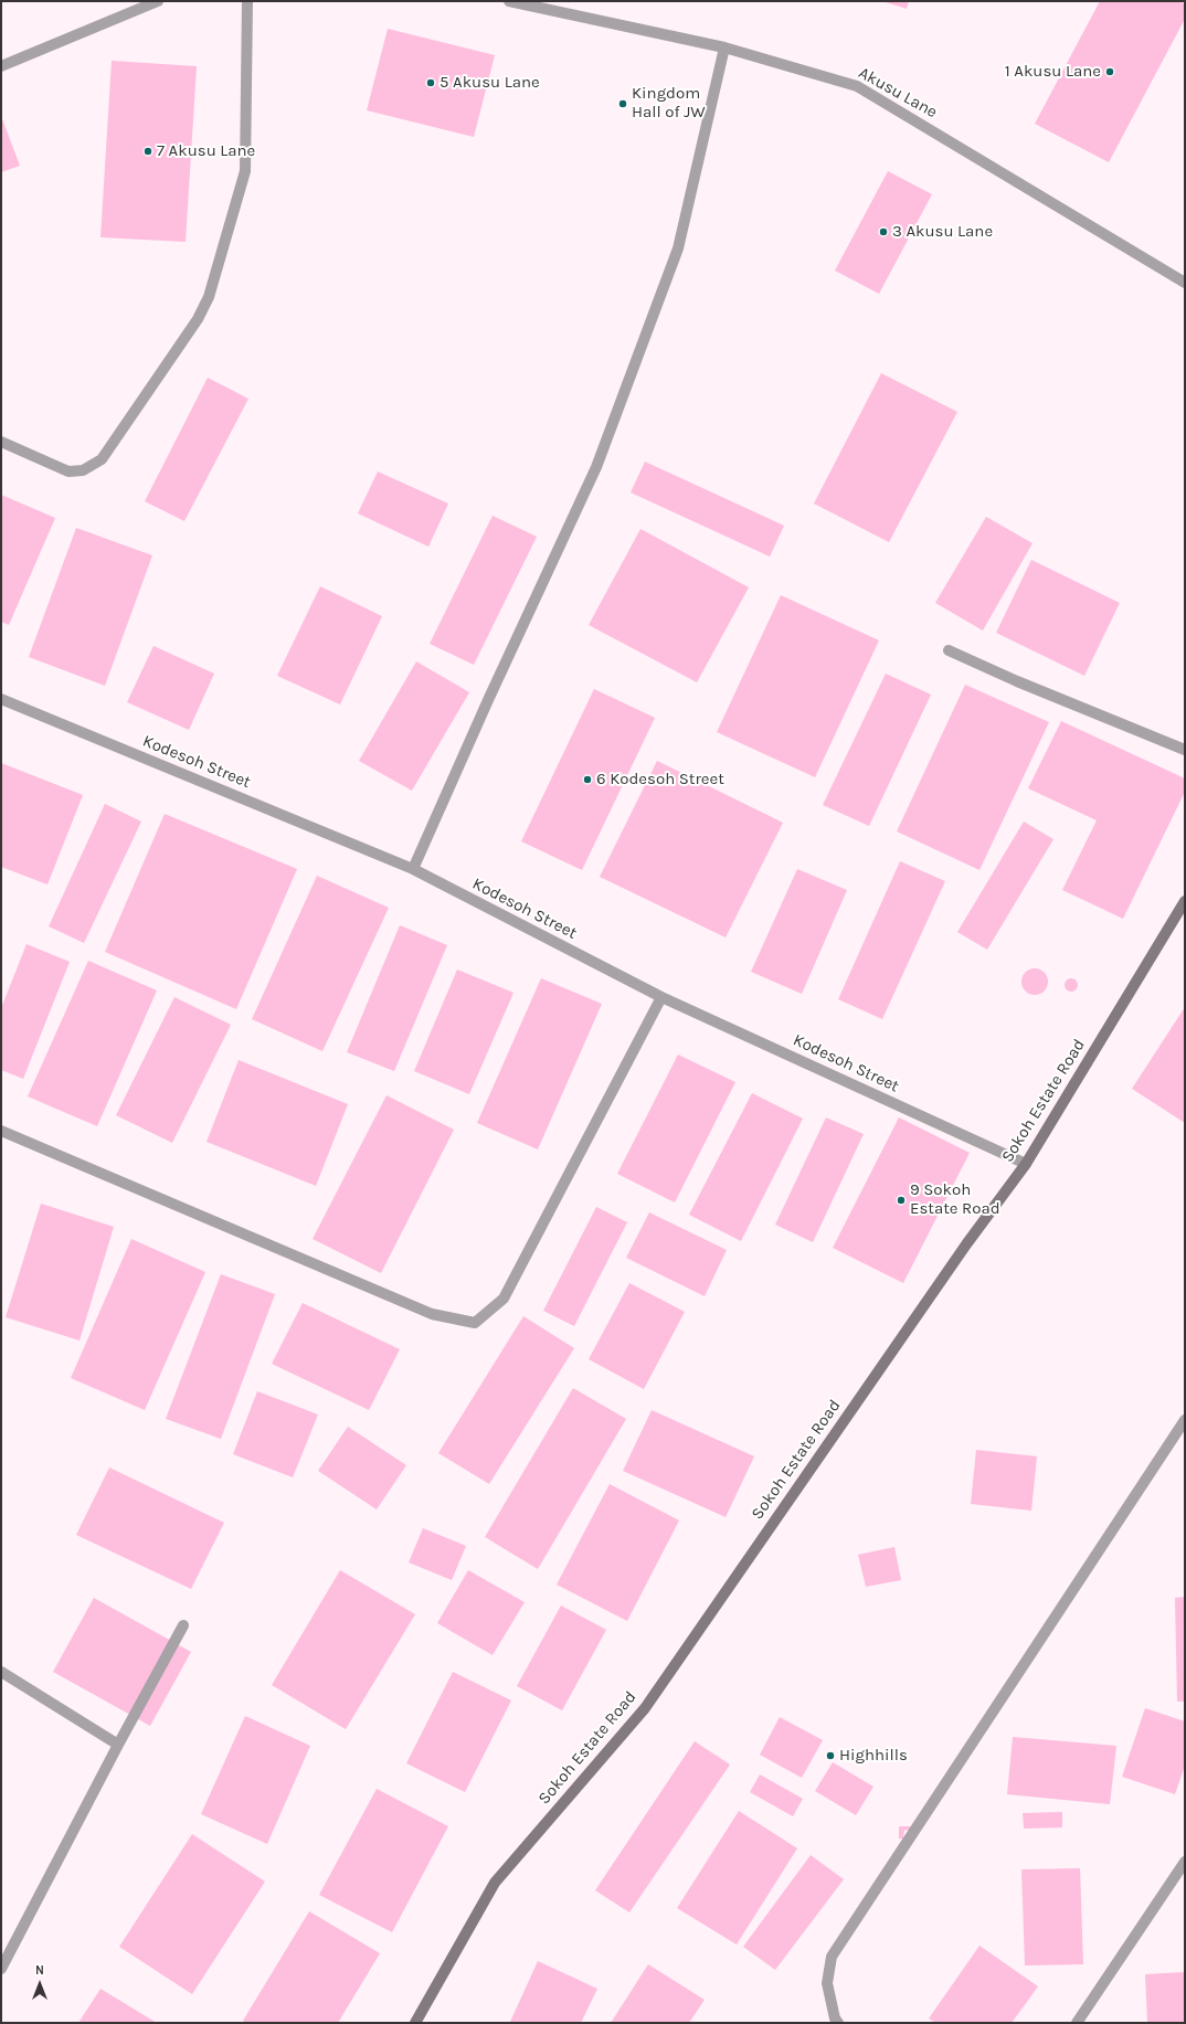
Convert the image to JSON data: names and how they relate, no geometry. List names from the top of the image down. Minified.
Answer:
{"streets":{"street":["Akusu Lane","Kodesoh Street","Sokoh Estate Road"]},"crossings":[["Kodesoh Street","Sokoh Estate Road"]],"places":["1 Akusu Lane","5 Akusu Lane","Kingdom Hall of JW","7 Akusu Lane","3 Akusu Lane","6 Kodesoh Street","9 Sokoh Estate Road","Highhills"],"north":"top"}
